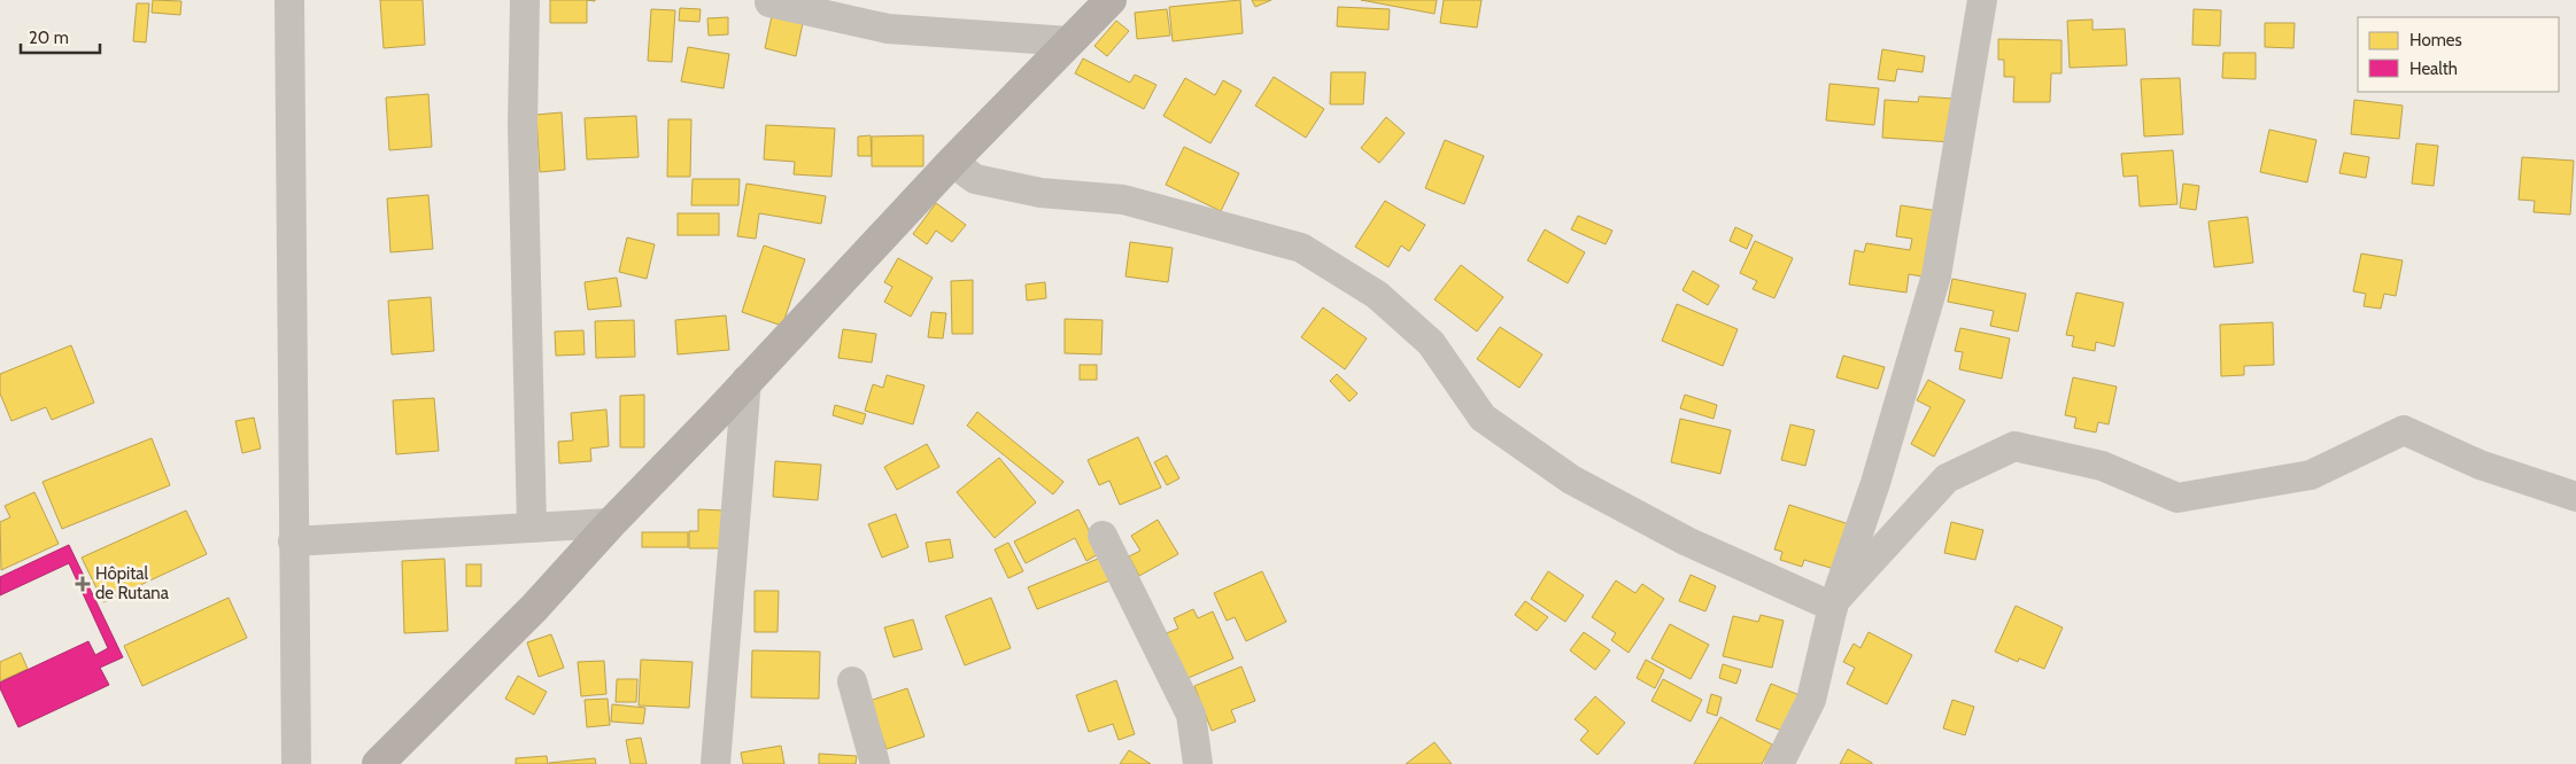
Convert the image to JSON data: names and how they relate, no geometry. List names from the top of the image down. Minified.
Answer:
{"places":{"health":["Hôpital de Rutana"]},"legend":["Homes","Health"],"scale_bar":"20 m"}
